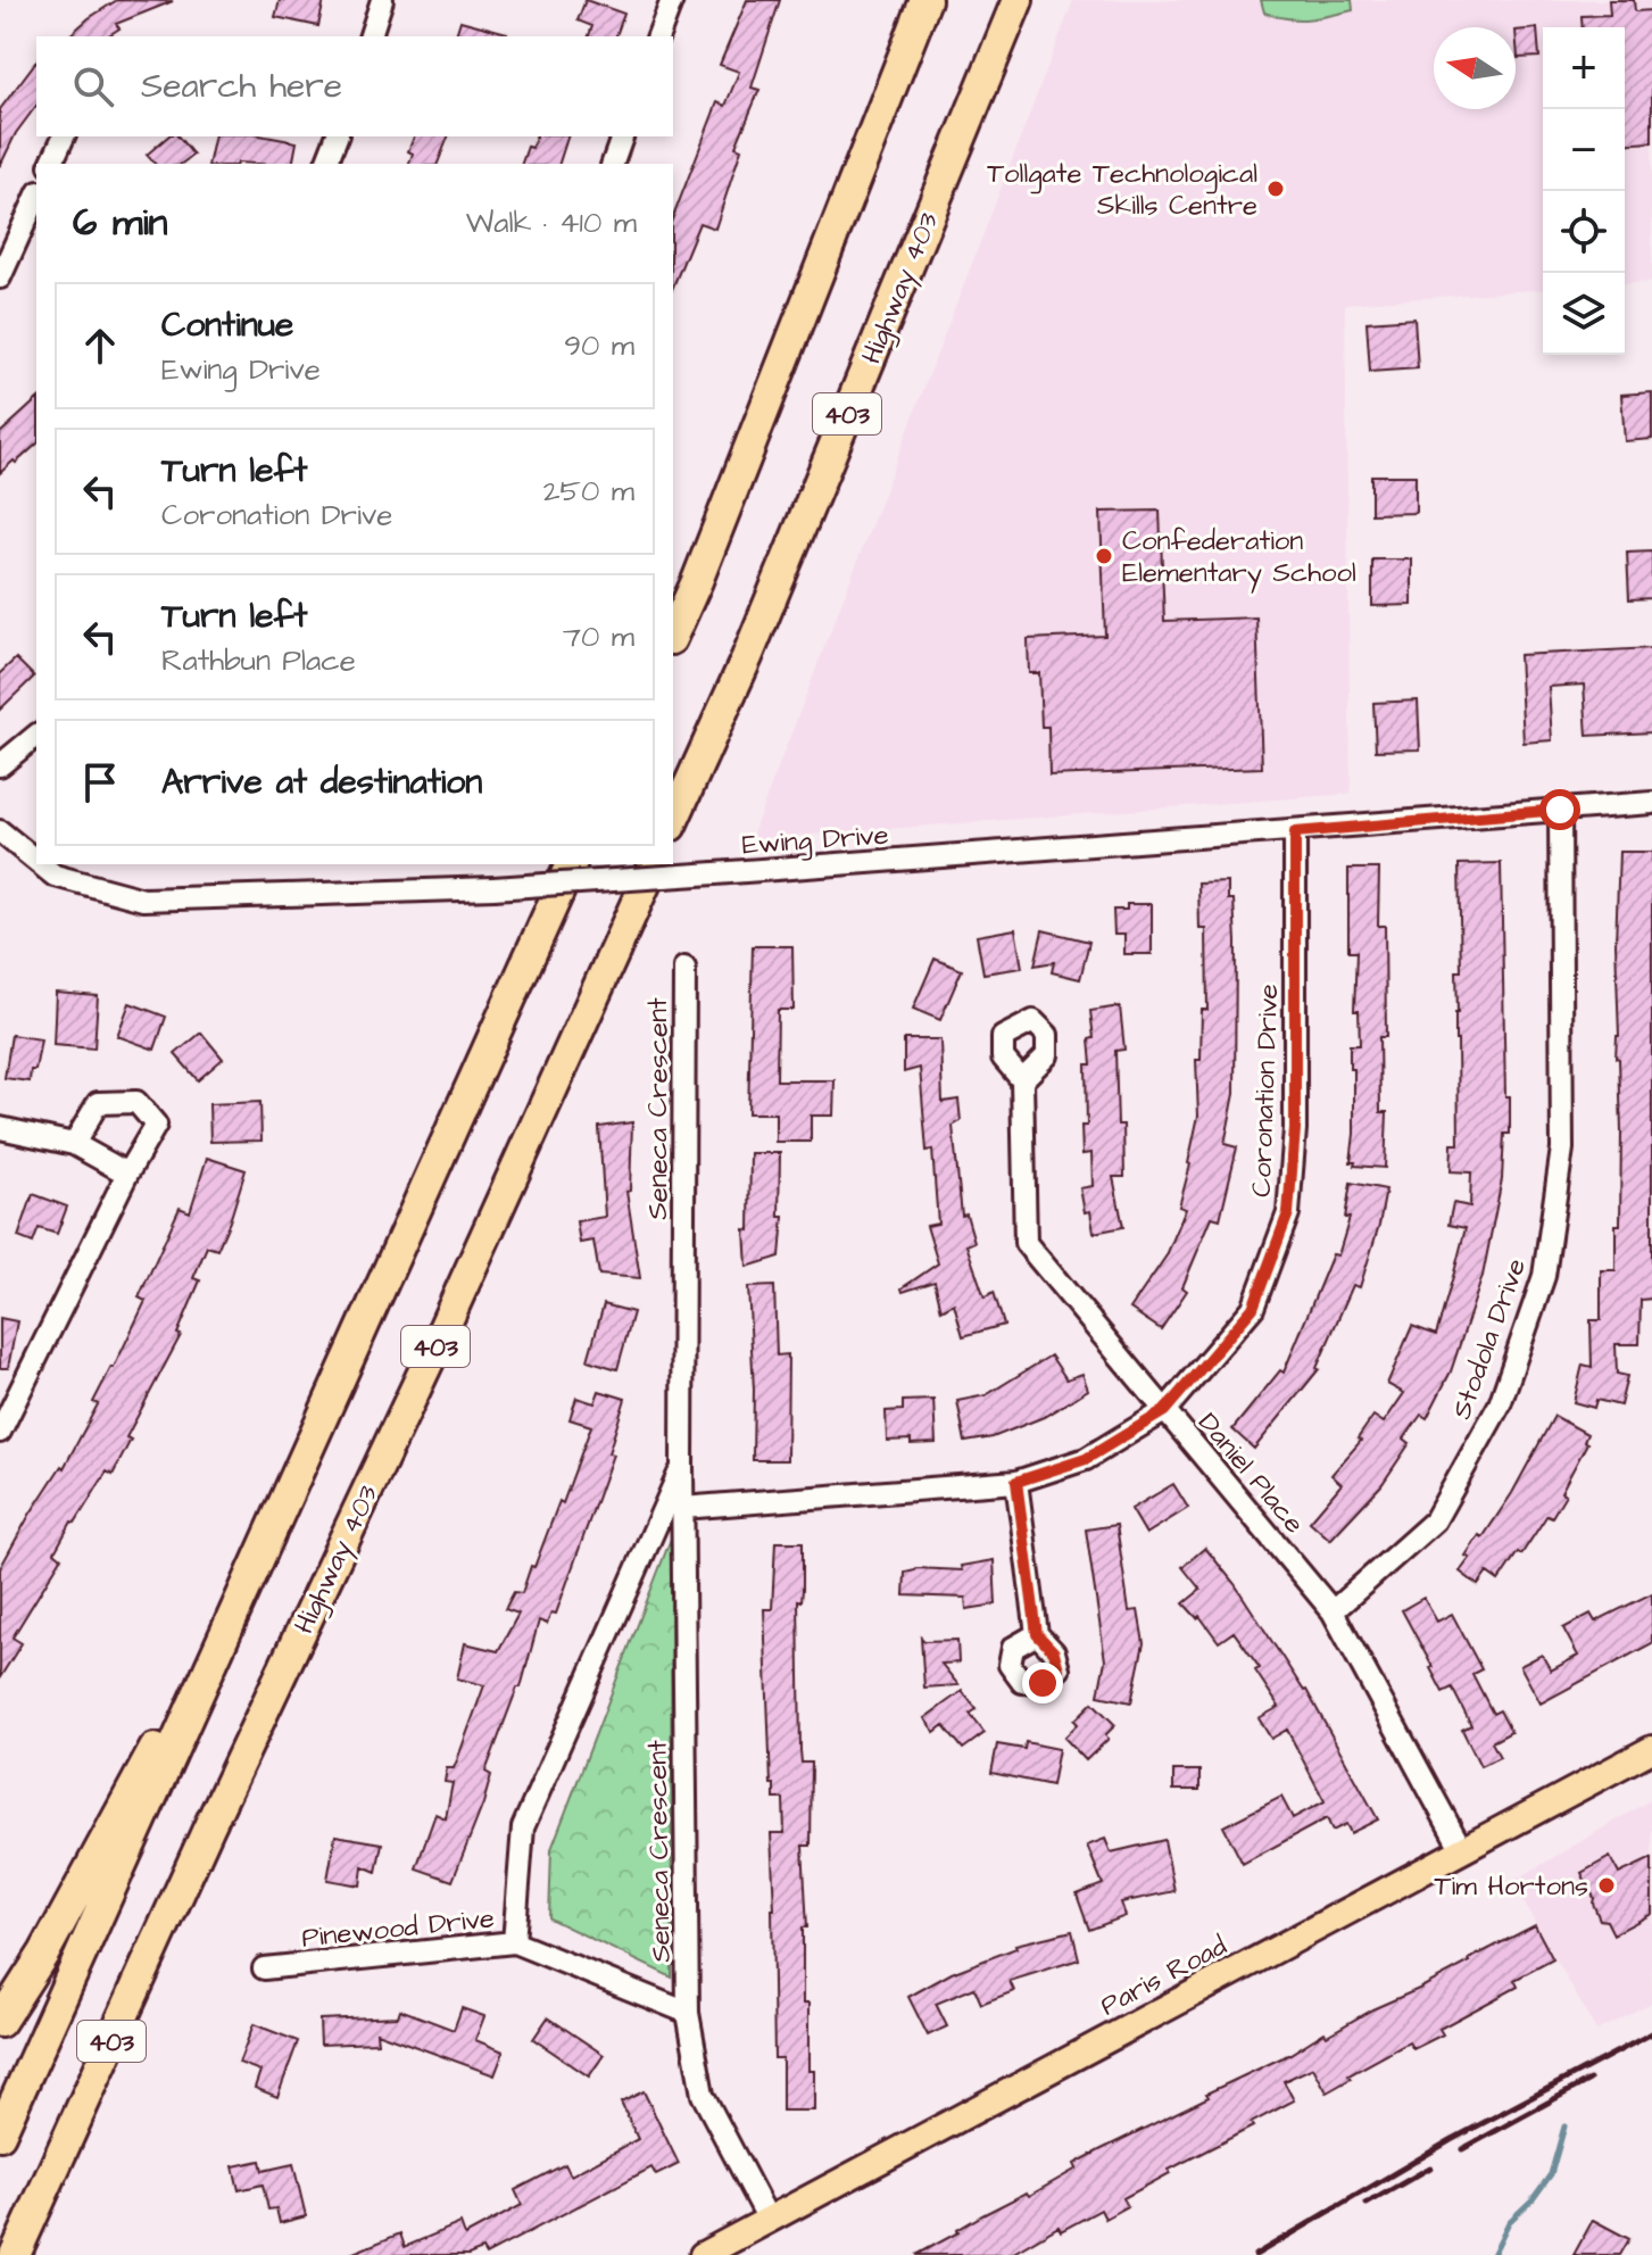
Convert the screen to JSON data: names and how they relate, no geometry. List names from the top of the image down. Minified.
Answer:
{"streets":{"highway":["Highway 403","403"],"main road":["Paris Road"],"street":["Ewing Drive","Coronation Drive","Seneca Crescent","Stodola Drive","Daniel Place","Pinewood Drive"]},"crossings":[["Ewing Drive","Coronation Drive"],["Ewing Drive","Stodola Drive"],["Coronation Drive","Seneca Crescent"],["Coronation Drive","Daniel Place"],["Seneca Crescent","Pinewood Drive"],["Seneca Crescent","Paris Road"],["Stodola Drive","Daniel Place"],["Daniel Place","Paris Road"]],"places":["Tollgate Technological Skills Centre","Confederation Elementary School","Tim Hortons"],"north":"left","page":{"map_buttons":["+","−"],"search":"Search here","heading":["6 min","Walk · 410 m"],"list":[["Continue","Ewing Drive","90 m"],["Turn left","Coronation Drive","250 m"],["Turn left","Rathbun Place","70 m"],"Arrive at destination"]}}
